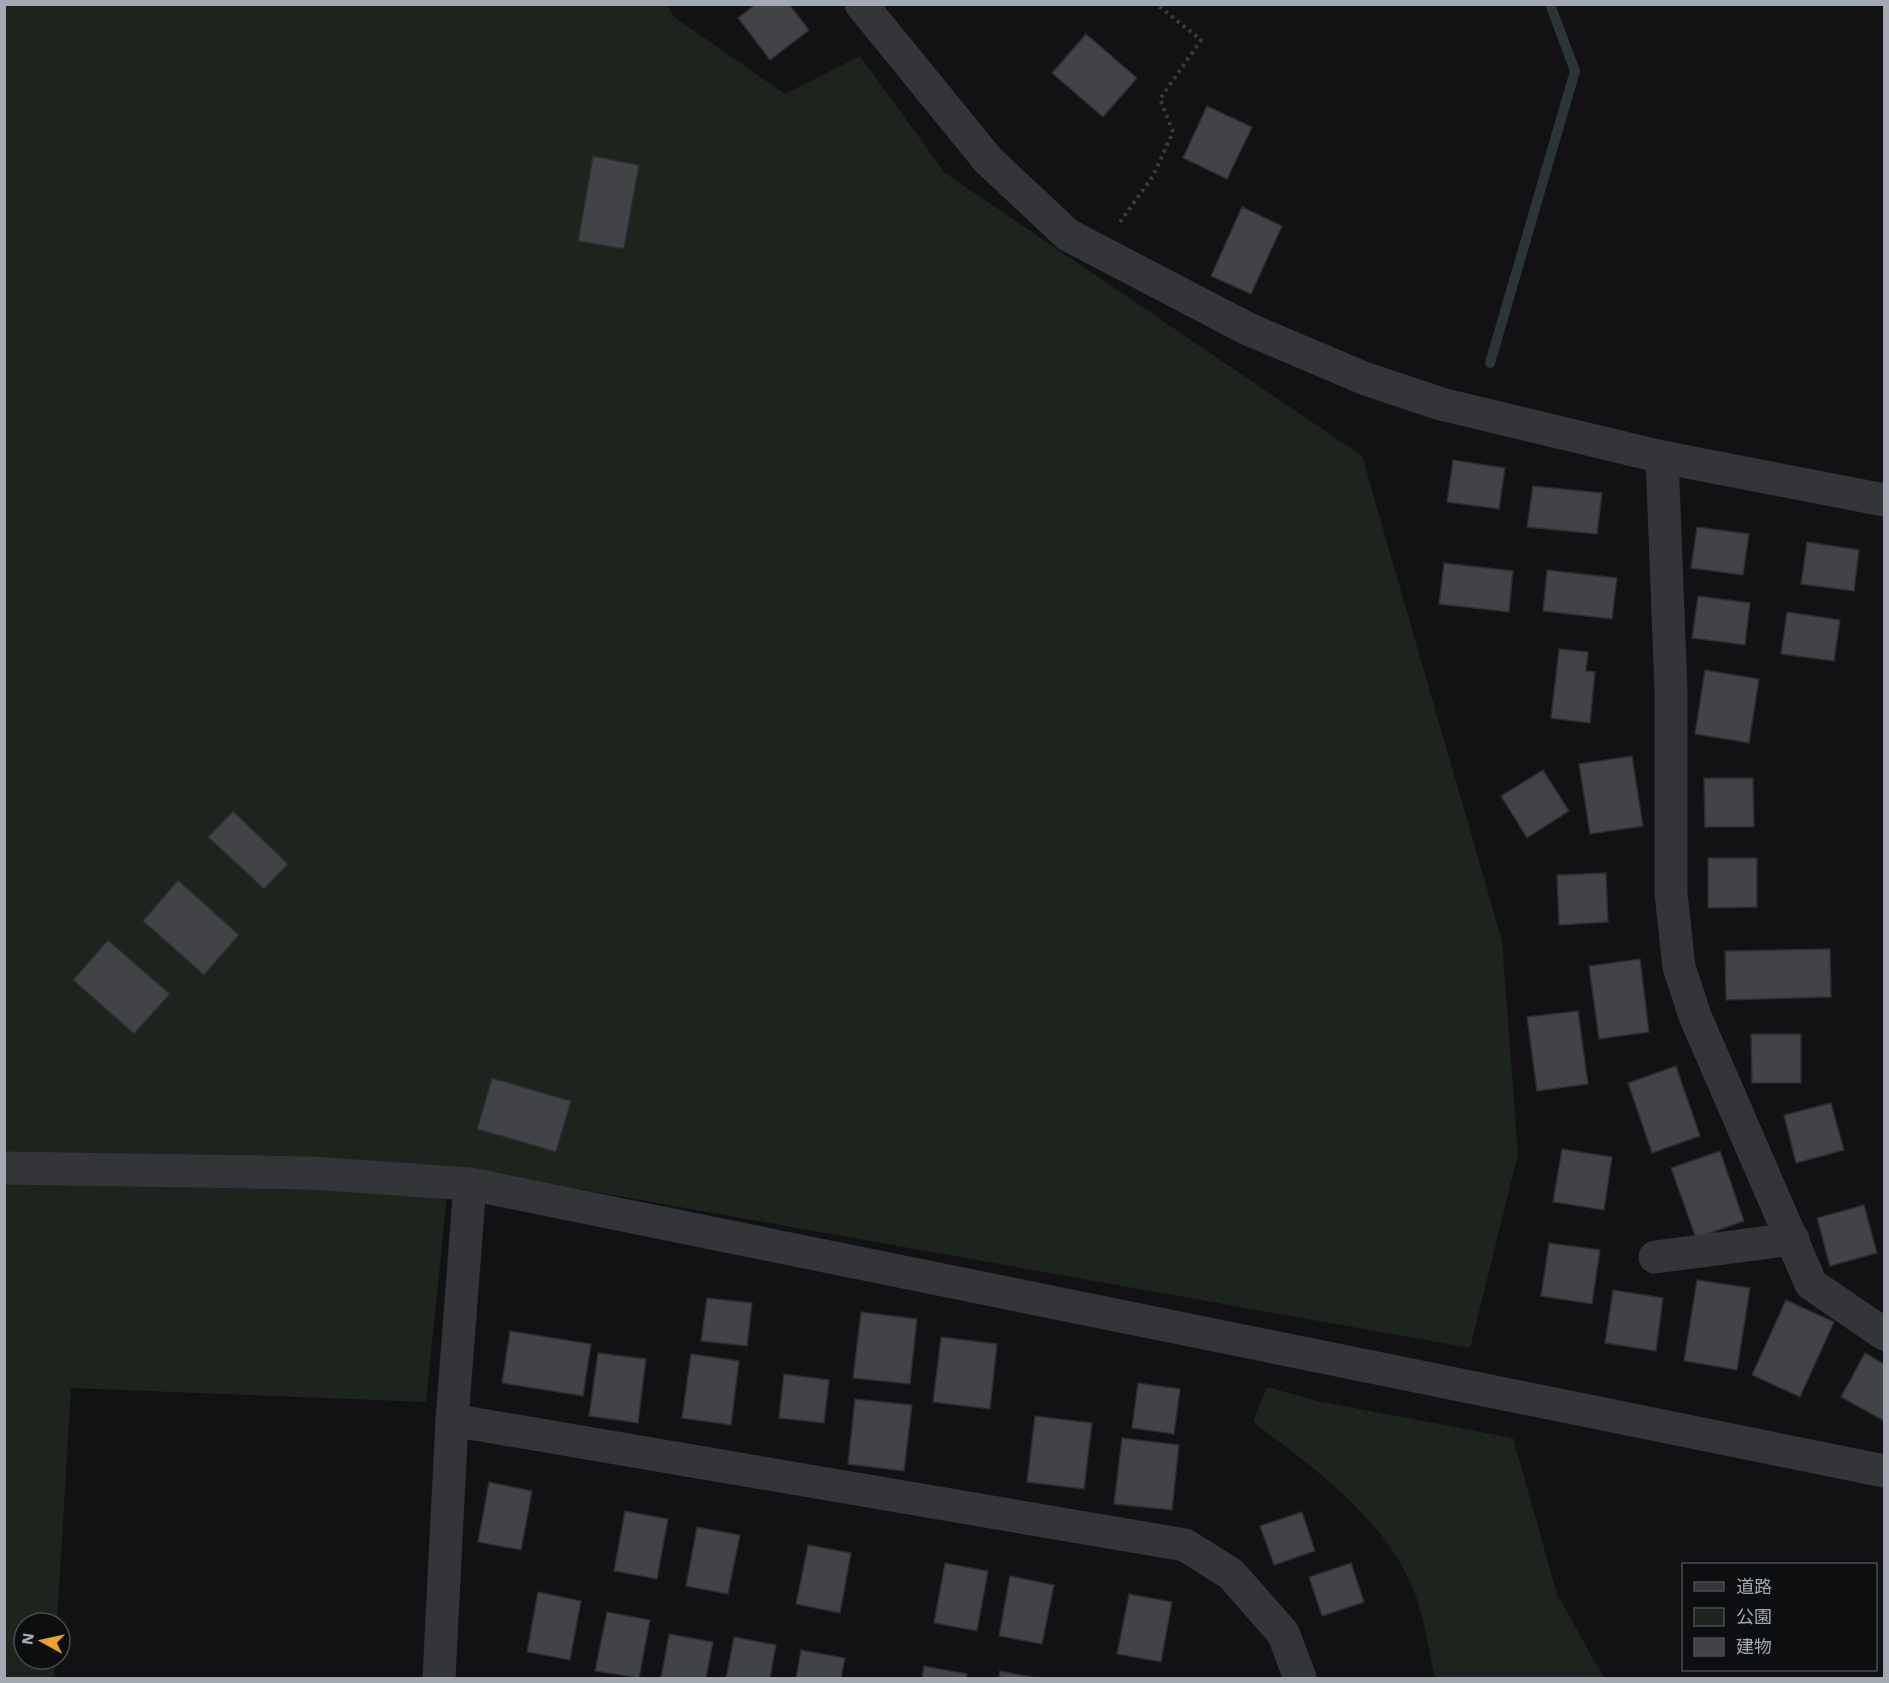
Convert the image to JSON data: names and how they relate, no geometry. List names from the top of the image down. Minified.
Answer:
{"legend":["道路","公園","建物"],"north":"left"}
